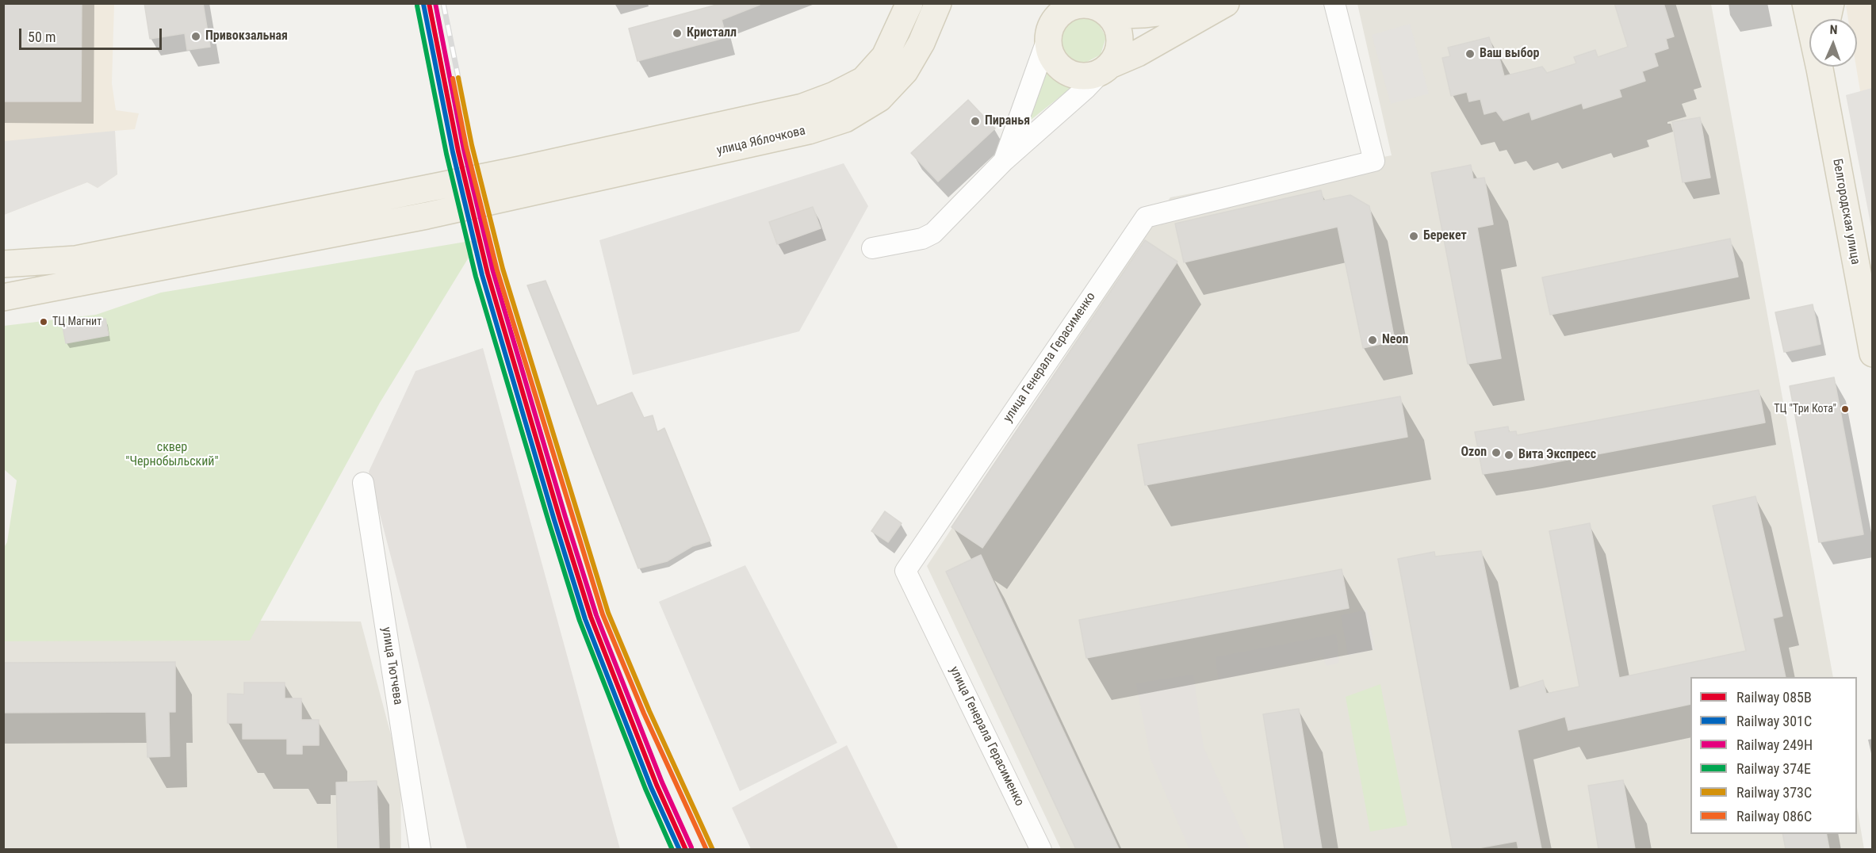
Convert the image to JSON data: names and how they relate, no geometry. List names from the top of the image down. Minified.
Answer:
{"streets":{"main road":["улица Яблочкова","Белгородская улица"],"street":["улица Генерала Герасименко","улица Тютчева"]},"parks":["сквер \"Чернобыльский\""],"places":["Кристалл","Привокзальная","Ваш выбор","Пиранья","Берекет","ТЦ Магнит","Neon","ТЦ \"Три Кота\"","Ozon","Вита Экспресс"],"lines":["rail line 085В","rail line 249Н","rail line 301С","rail line 374Е","rail line 373C","rail line 086С"],"legend":["Railway 085В","Railway 301С","Railway 249Н","Railway 374Е","Railway 373C","Railway 086С"],"scale_bar":"50 m","north":"top"}
